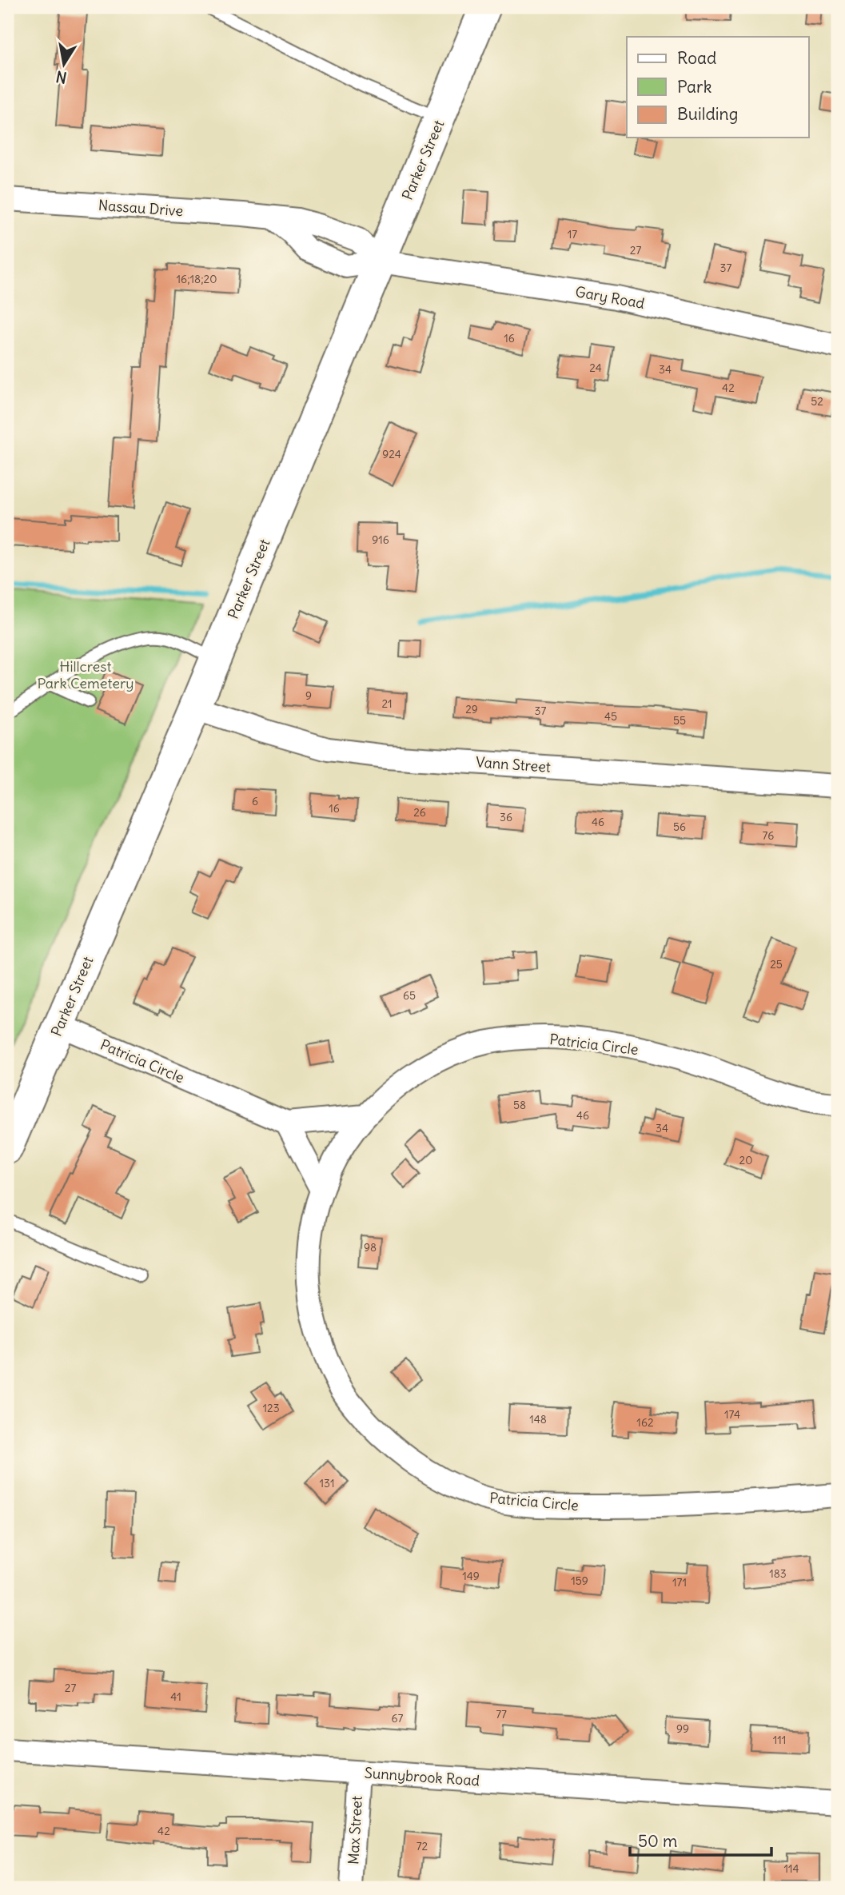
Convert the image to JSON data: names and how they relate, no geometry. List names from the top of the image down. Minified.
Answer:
{"streets":{"main road":["Parker Street"],"street":["Nassau Drive","Gary Road","Vann Street","Patricia Circle","Sunnybrook Road","Max Street"]},"crossings":[["Parker Street","Nassau Drive"],["Parker Street","Gary Road"],["Parker Street","Vann Street"],["Parker Street","Patricia Circle"],["Nassau Drive","Gary Road"],["Sunnybrook Road","Max Street"]],"parks":["Hillcrest Park Cemetery"],"house_numbers":["17","27","37","16;18;20","16","24","34","42","52","924","916","9","21","29","37","45","55","6","16","26","36","46","56","76","25","65","58","46","34","20","98","123","174","148","162","131","183","149","159","171","27","41","77","67","99","111","42","72","114"],"legend":["Road","Park","Building"],"scale_bar":"50 m","north":"bottom"}
